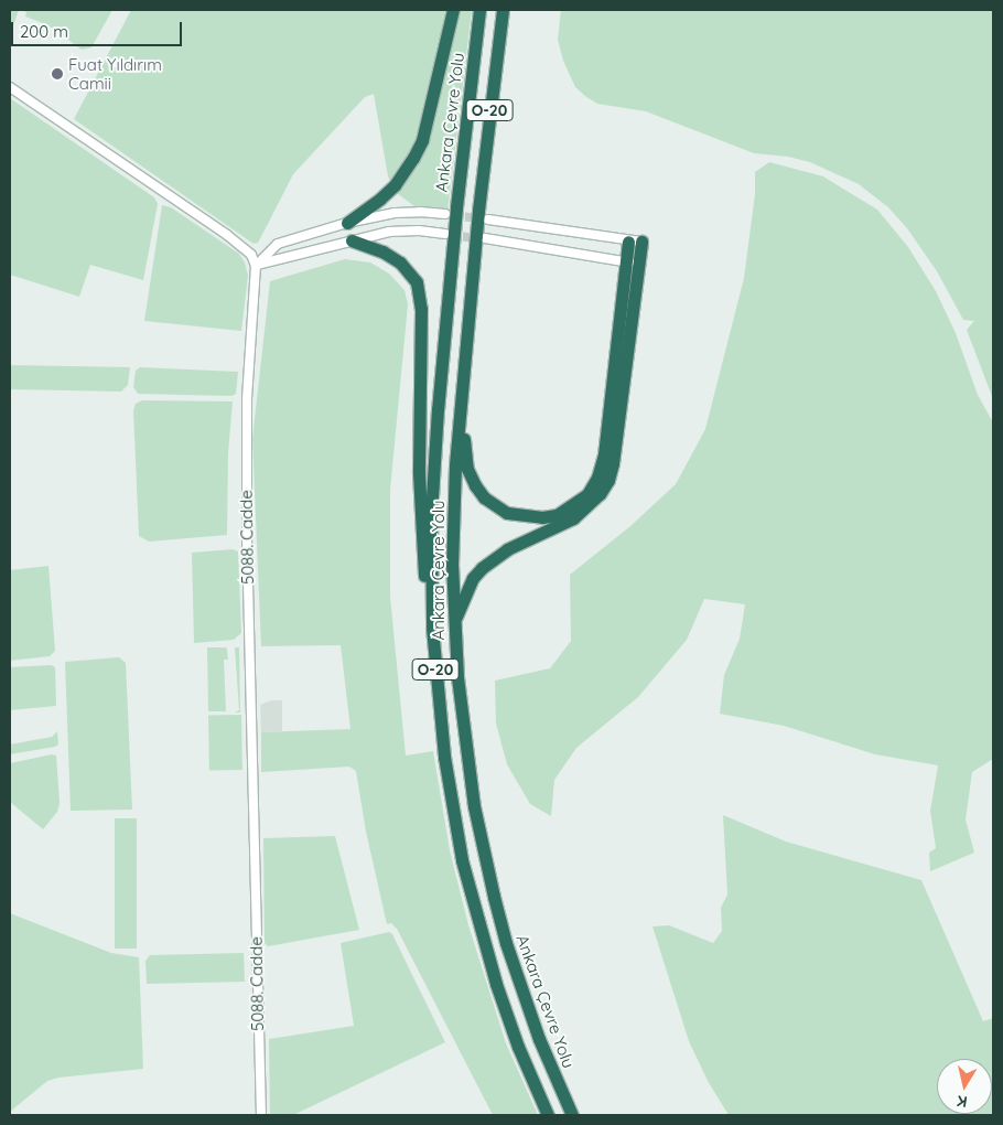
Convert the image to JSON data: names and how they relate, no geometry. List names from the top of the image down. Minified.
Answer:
{"streets":{"highway":["O-20","Ankara Çevre Yolu"],"street":["5088. Cadde"]},"places":["Fuat Yıldırım Camii"],"scale_bar":"200 m","north":"bottom"}
